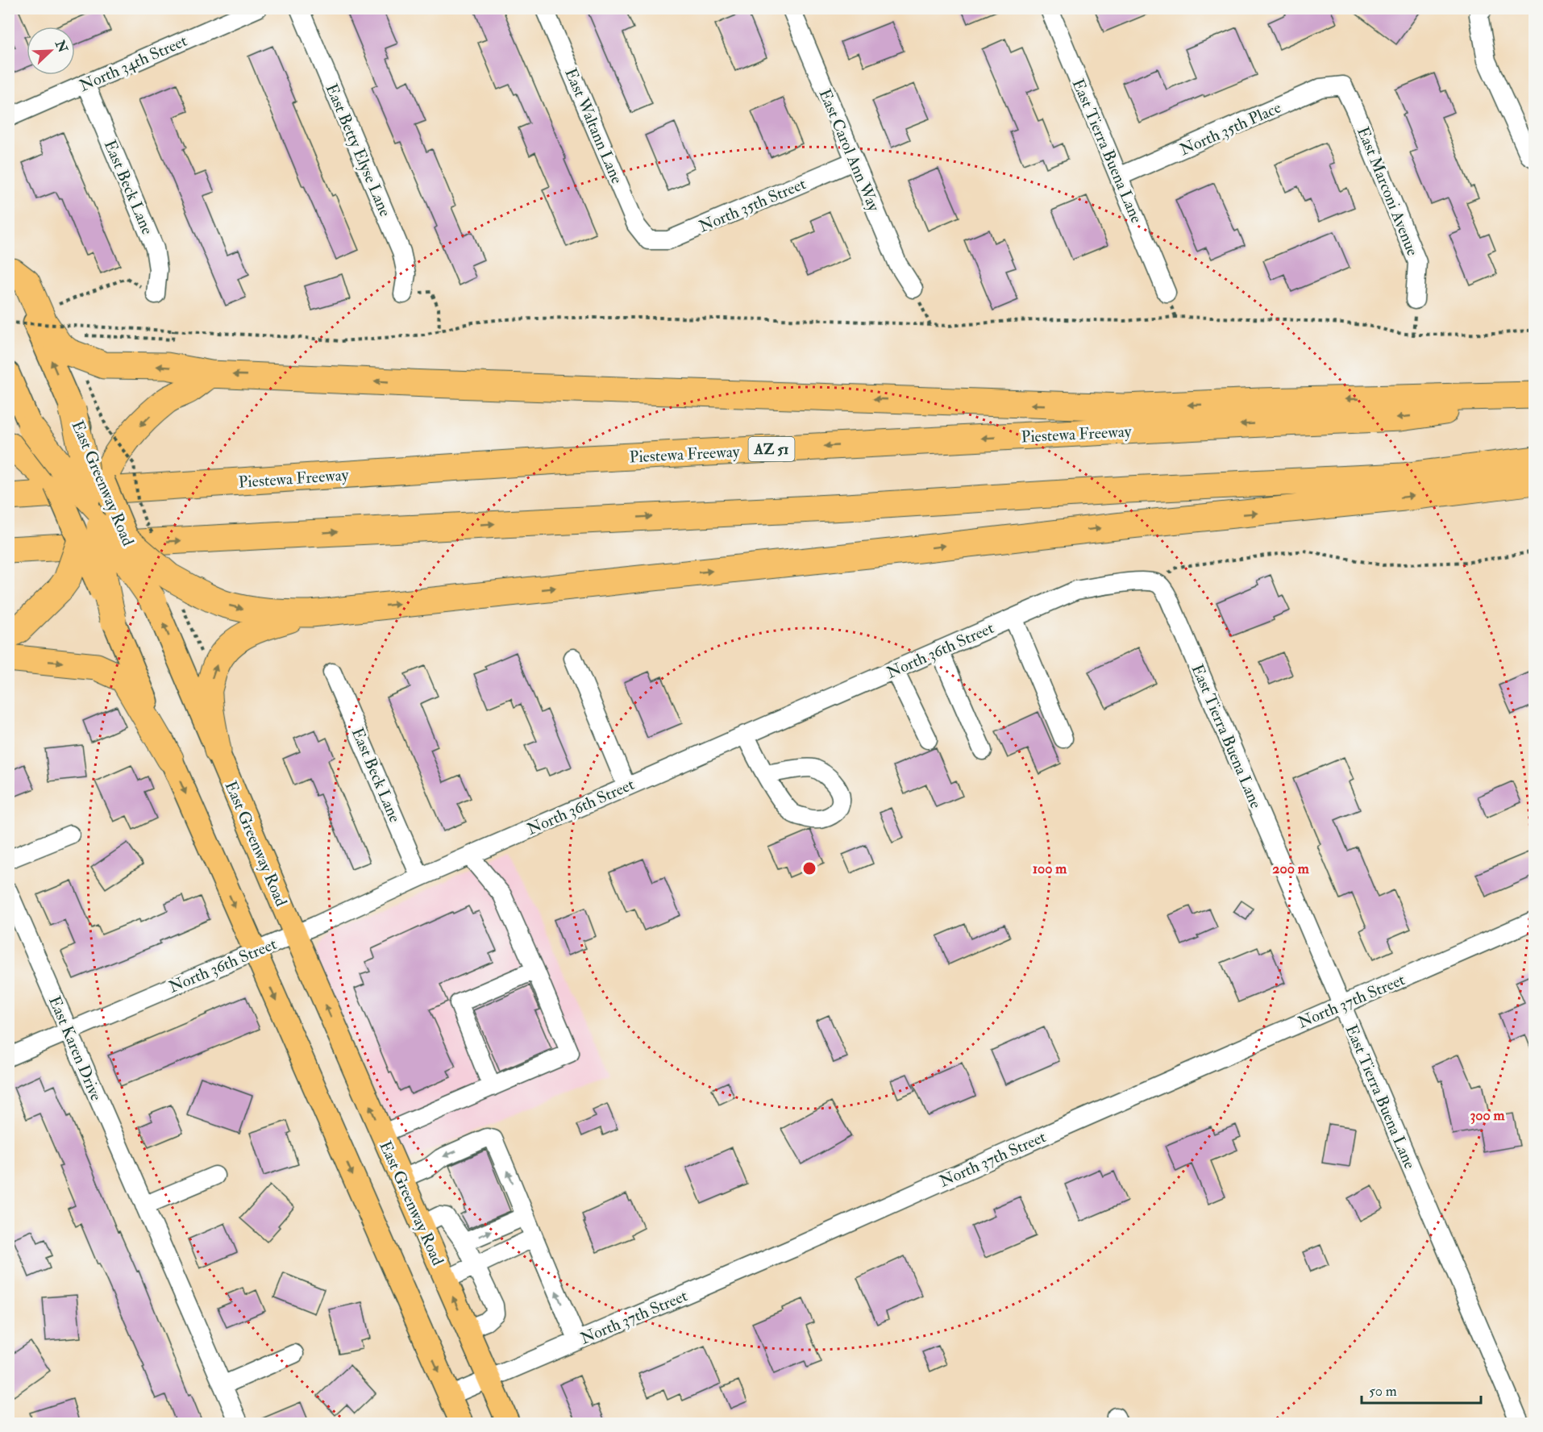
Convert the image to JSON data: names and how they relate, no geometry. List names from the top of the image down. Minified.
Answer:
{"streets":{"highway":["Piestewa Freeway","AZ 51"],"main road":["East Greenway Road"],"street":["North 34th Street","East Waltann Lane","North 35th Place","East Betty Elyse Lane","East Carol Ann Way","East Tierra Buena Lane","East Beck Lane","East Marconi Avenue","North 35th Street","North 36th Street","North 37th Street","East Karen Drive"]},"crossings":[["North 34th Street","East Beck Lane"],["East Waltann Lane","North 35th Street"],["North 35th Place","East Tierra Buena Lane"],["North 35th Place","East Marconi Avenue"],["East Carol Ann Way","North 35th Street"],["East Tierra Buena Lane","North 36th Street"],["East Tierra Buena Lane","North 37th Street"],["East Beck Lane","North 36th Street"],["East Greenway Road","North 36th Street"],["East Greenway Road","North 37th Street"],["North 36th Street","East Karen Drive"]],"scale_bar":"50 m","north":"top right","rings":["100 m","200 m","300 m"]}
